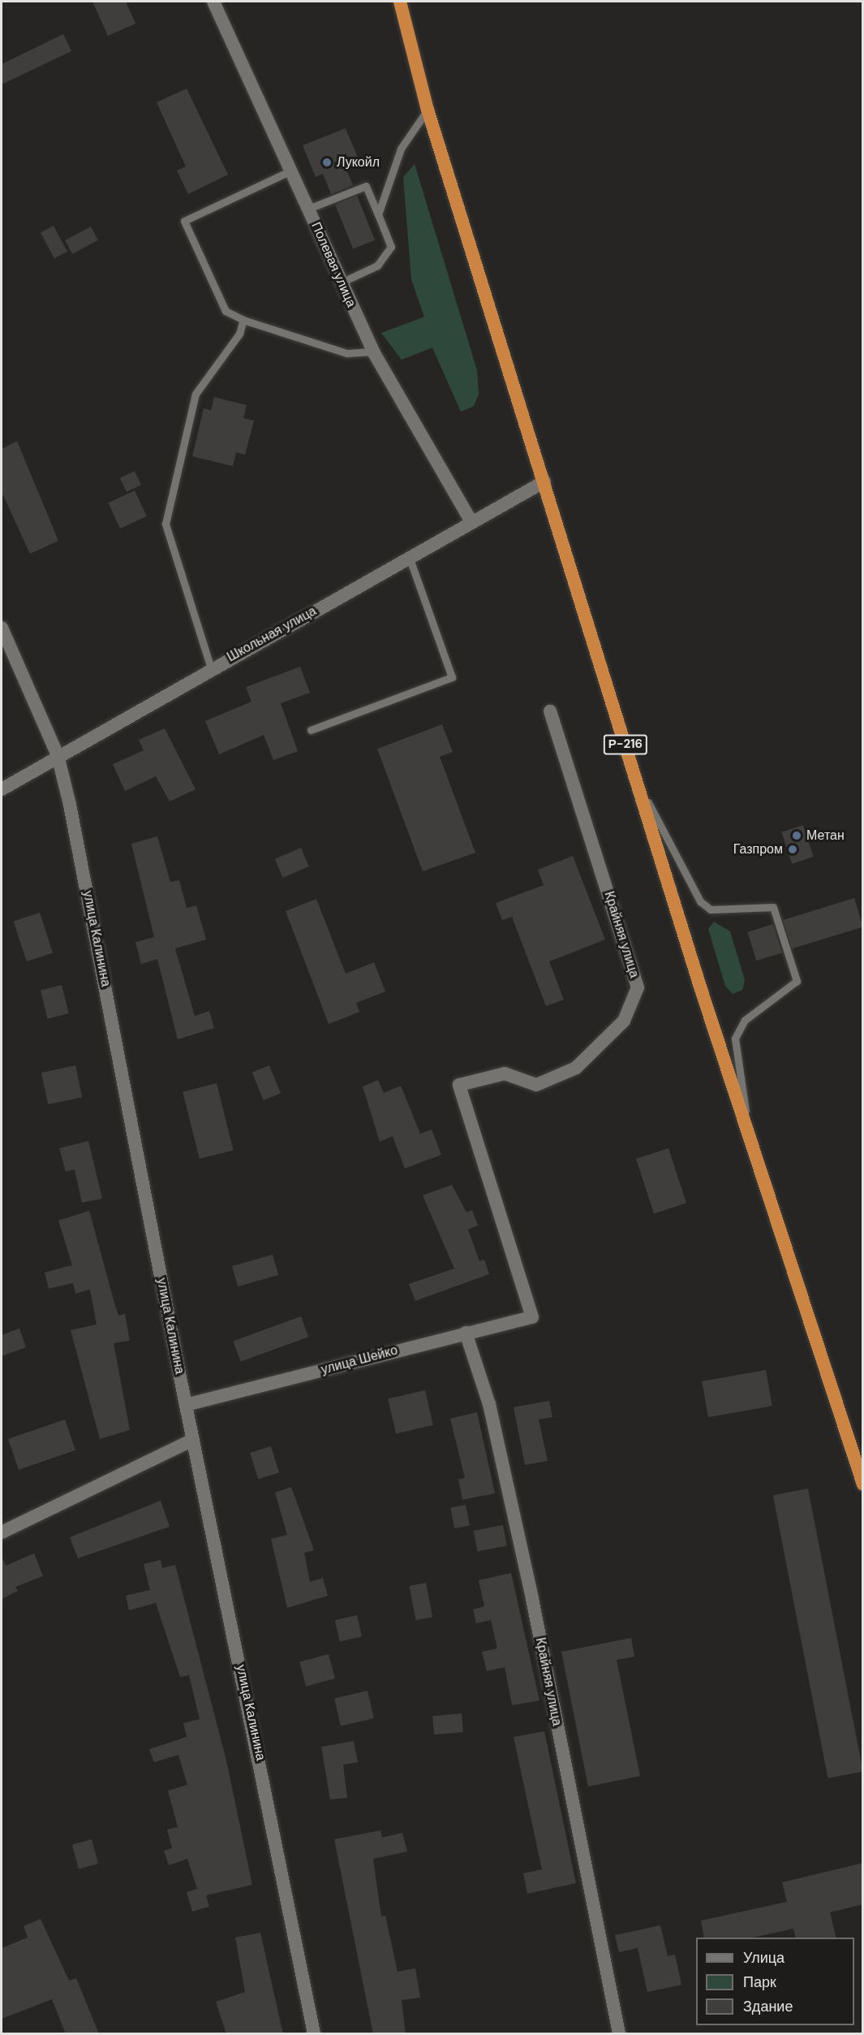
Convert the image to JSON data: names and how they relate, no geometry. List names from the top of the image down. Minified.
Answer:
{"streets":{"highway":["Р-216"],"street":["Полевая улица","Школьная улица","Крайняя улица","улица Калинина","улица Шейко"]},"crossings":[["Полевая улица","Школьная улица"],["Школьная улица","Р-216"],["Школьная улица","улица Калинина"],["Крайняя улица","улица Шейко"],["улица Калинина","улица Шейко"]],"places":["Лукойл","Метан","Газпром"],"legend":["Улица","Парк","Здание"]}
